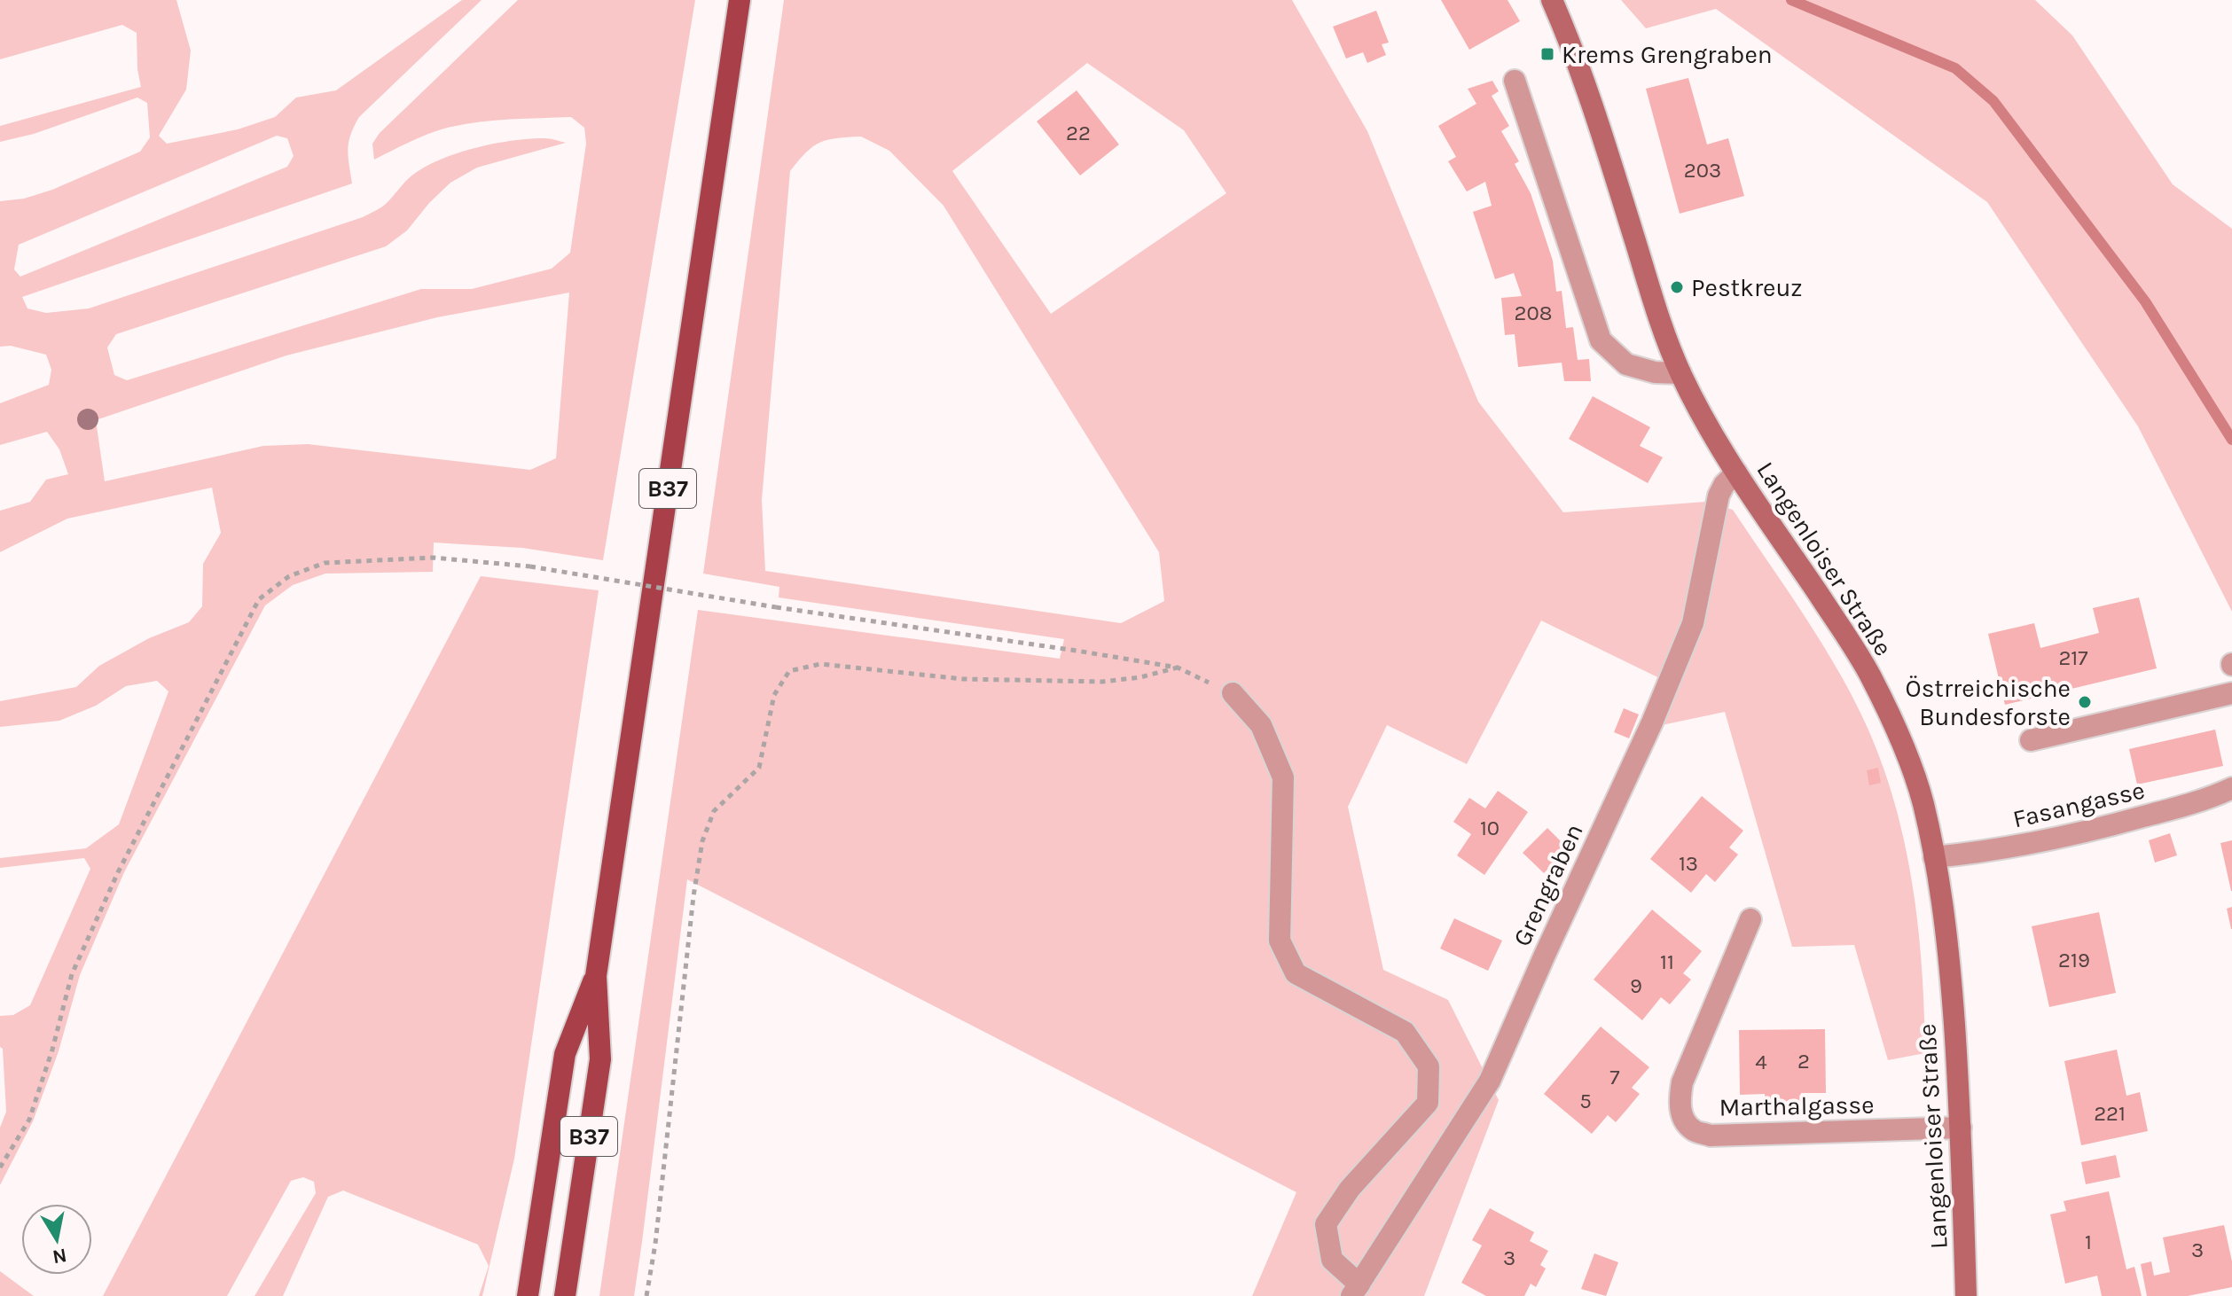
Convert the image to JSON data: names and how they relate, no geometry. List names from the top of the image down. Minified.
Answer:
{"streets":{"main road":["B37"],"street":["Langenloiser Straße","Fasangasse","Grengraben","Marthalgasse"]},"crossings":[["Langenloiser Straße","Fasangasse"],["Langenloiser Straße","Grengraben"],["Langenloiser Straße","Marthalgasse"]],"places":{"transit":["Krems Grengraben"],"other":["Pestkreuz","Östrreichische Bundesforste"]},"house_numbers":["22","203","208","217","10","13","219","11","9","2","4","7","5","221","1","3","3"],"north":"bottom"}
